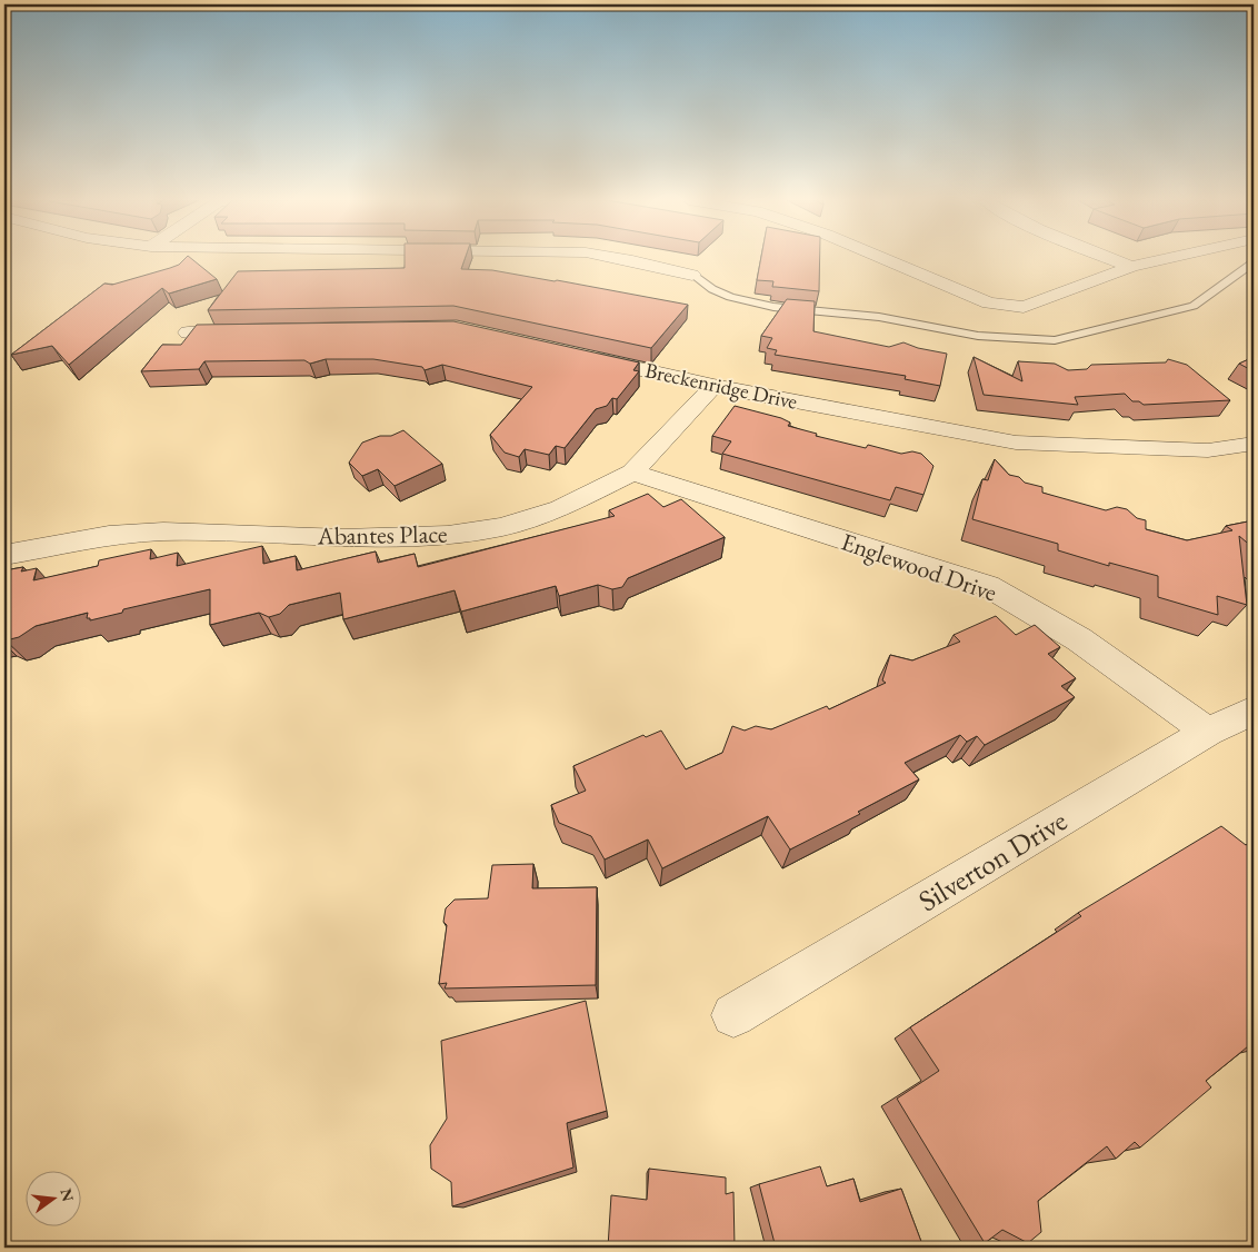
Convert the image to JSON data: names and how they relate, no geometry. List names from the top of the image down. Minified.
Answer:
{"streets":{"street":["Breckenridge Drive","Abantes Place","Englewood Drive","Silverton Drive"]},"crossings":[["Breckenridge Drive","Abantes Place"],["Abantes Place","Englewood Drive"],["Englewood Drive","Silverton Drive"]],"north":"right"}
